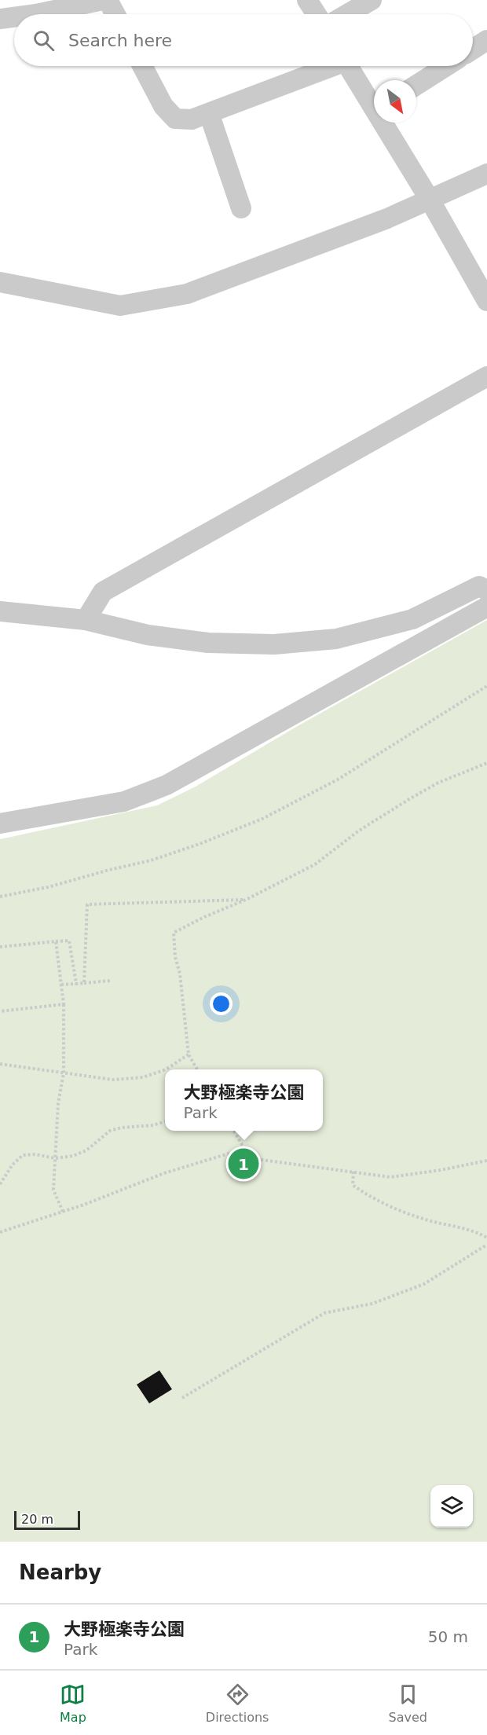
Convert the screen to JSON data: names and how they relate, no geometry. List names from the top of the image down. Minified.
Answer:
{"scale_bar":"20 m","north":"bottom right","page":{"search":"Search here","popup":["大野極楽寺公園","Park"],"pins":"1","scale":"20 m","heading":"Nearby","list":[{"mark":"1","name":"大野極楽寺公園","note":"Park","value":"50 m"}],"nav":["Map","Directions","Saved"]}}
